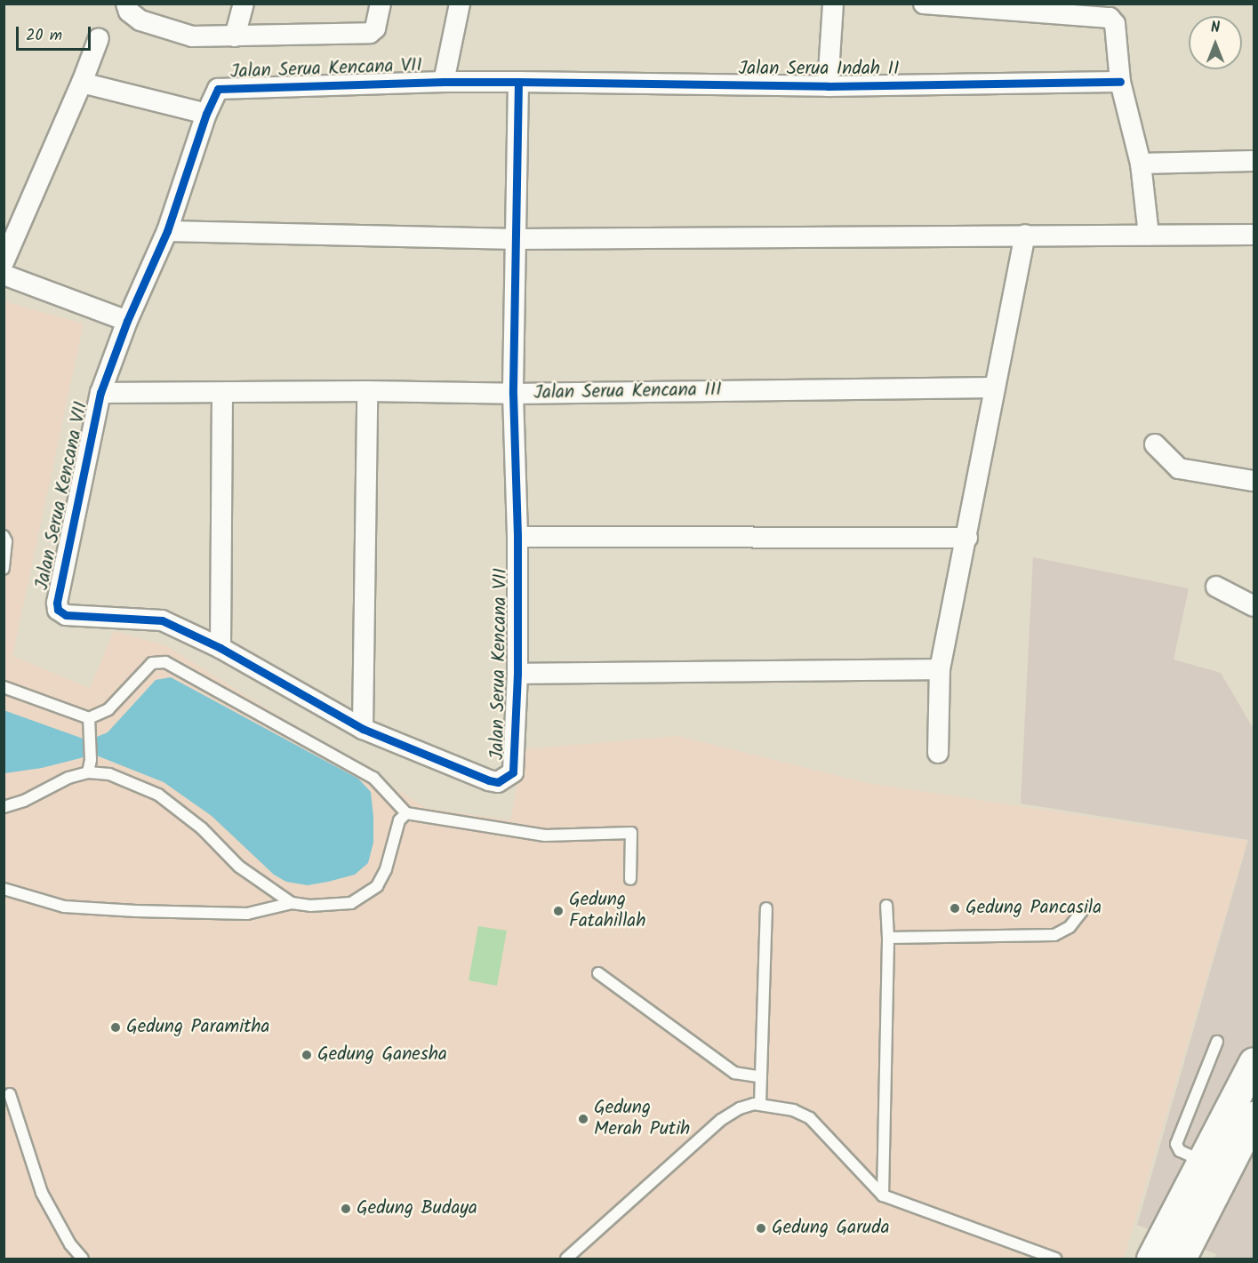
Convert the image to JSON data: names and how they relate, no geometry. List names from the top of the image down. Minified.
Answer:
{"streets":{"street":["Jalan Serua Kencana VII","Jalan Serua Indah II","Jalan Serua Kencana III"]},"crossings":[["Jalan Serua Kencana VII","Jalan Serua Indah II"],["Jalan Serua Kencana VII","Jalan Serua Kencana III"]],"places":["Gedung Pancasila","Gedung Fatahillah","Gedung Paramitha","Gedung Ganesha","Gedung Merah Putih","Gedung Budaya","Gedung Garuda"],"scale_bar":"20 m","north":"top"}
